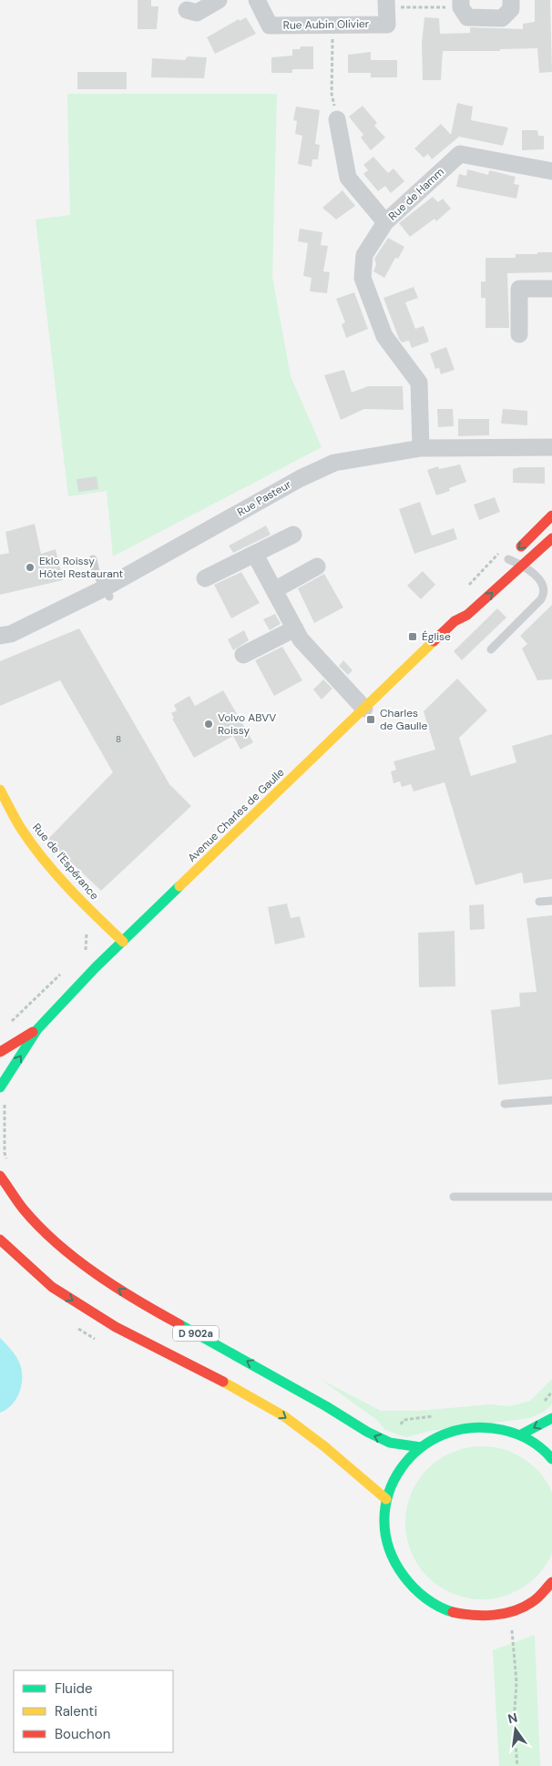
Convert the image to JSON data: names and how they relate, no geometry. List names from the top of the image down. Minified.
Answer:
{"streets":{"main road":["Avenue Charles de Gaulle","Rue de l'Espérance","D 902a"],"street":["Rue Aubin Olivier","Rue de Hamm","Rue Pasteur"]},"crossings":[["Rue de Hamm","Rue Pasteur"],["Avenue Charles de Gaulle","Rue de l'Espérance"]],"places":{"other":["Eklo Roissy Hôtel Restaurant","Volvo ABVV Roissy"],"transit":["Église","Charles de Gaulle"]},"house_numbers":["8"],"legend":["Fluide","Ralenti","Bouchon"],"north":"top"}
